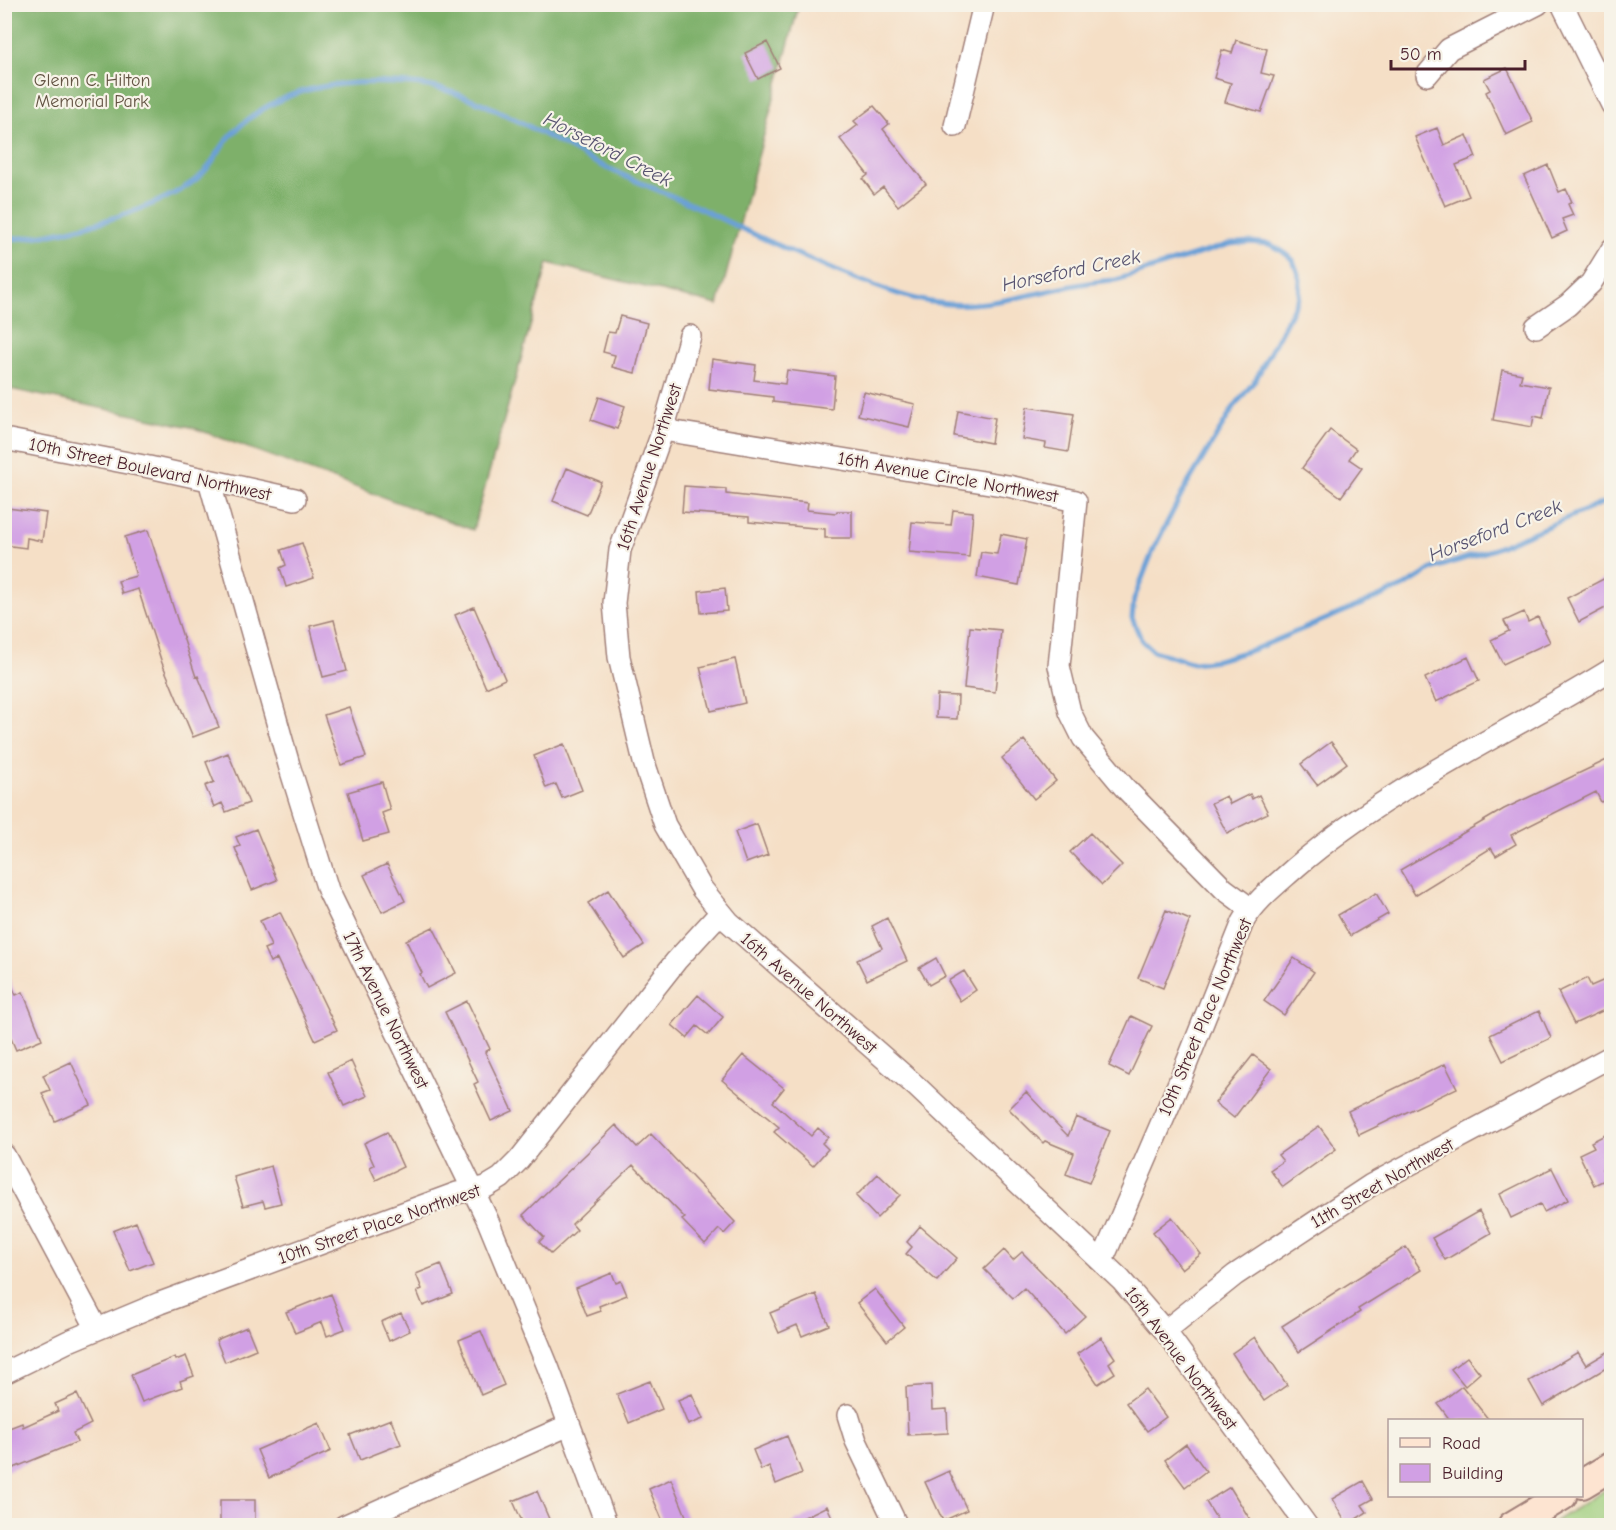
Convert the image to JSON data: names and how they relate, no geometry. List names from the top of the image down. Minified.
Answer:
{"streets":{"street":["16th Avenue Northwest","10th Street Boulevard Northwest","16th Avenue Circle Northwest","17th Avenue Northwest","10th Street Place Northwest","11th Street Northwest"]},"crossings":[["16th Avenue Northwest","16th Avenue Circle Northwest"],["16th Avenue Northwest","10th Street Place Northwest"],["16th Avenue Northwest","11th Street Northwest"],["10th Street Boulevard Northwest","17th Avenue Northwest"],["16th Avenue Circle Northwest","10th Street Place Northwest"],["17th Avenue Northwest","10th Street Place Northwest"]],"water":["Horseford Creek"],"parks":["Glenn C. Hilton Memorial Park"],"legend":["Road","Building"],"scale_bar":"50 m"}
